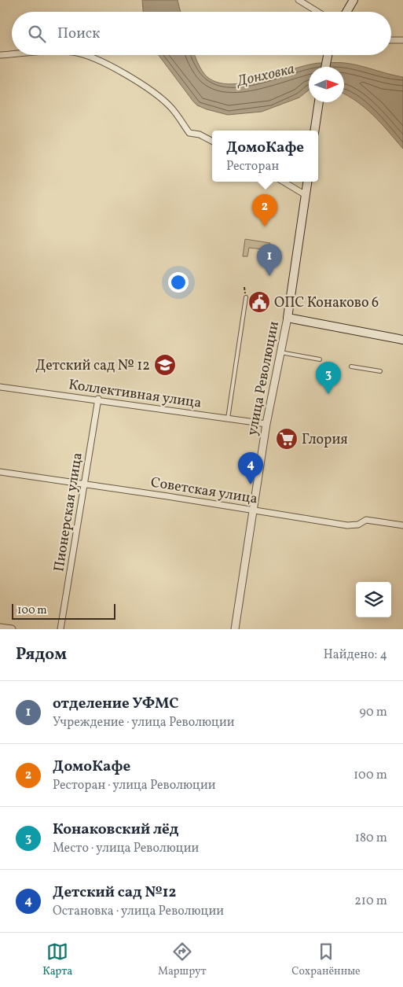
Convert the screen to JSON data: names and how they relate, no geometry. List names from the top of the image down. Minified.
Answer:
{"streets":{"main road":["улица Революции"],"street":["Коллективная улица","Советская улица","Пионерская улица"]},"crossings":[["улица Революции","Коллективная улица"],["улица Революции","Советская улица"],["Коллективная улица","Пионерская улица"],["Советская улица","Пионерская улица"]],"water":["Донховка"],"places":{"public building":["ОПС Конаково 6"],"school or university":["Детский сад № 12"],"supermarket":["Глория"]},"scale_bar":"100 m","north":"right","page":{"search":"Поиск","popup":["ДомоКафе","Ресторан"],"pins":["2","1","3","4"],"scale":"100 m","heading":["Рядом","Найдено: 4"],"list":[{"mark":"1","name":"отделение УФМС","note":"Учреждение · улица Революции","value":"90 m"},{"mark":"2","name":"ДомоКафе","note":"Ресторан · улица Революции","value":"100 m"},{"mark":"3","name":"Конаковский лёд","note":"Место · улица Революции","value":"180 m"},{"mark":"4","name":"Детский сад №12","note":"Остановка · улица Революции","value":"210 m"}],"nav":["Карта","Маршрут","Сохранённые"]}}
